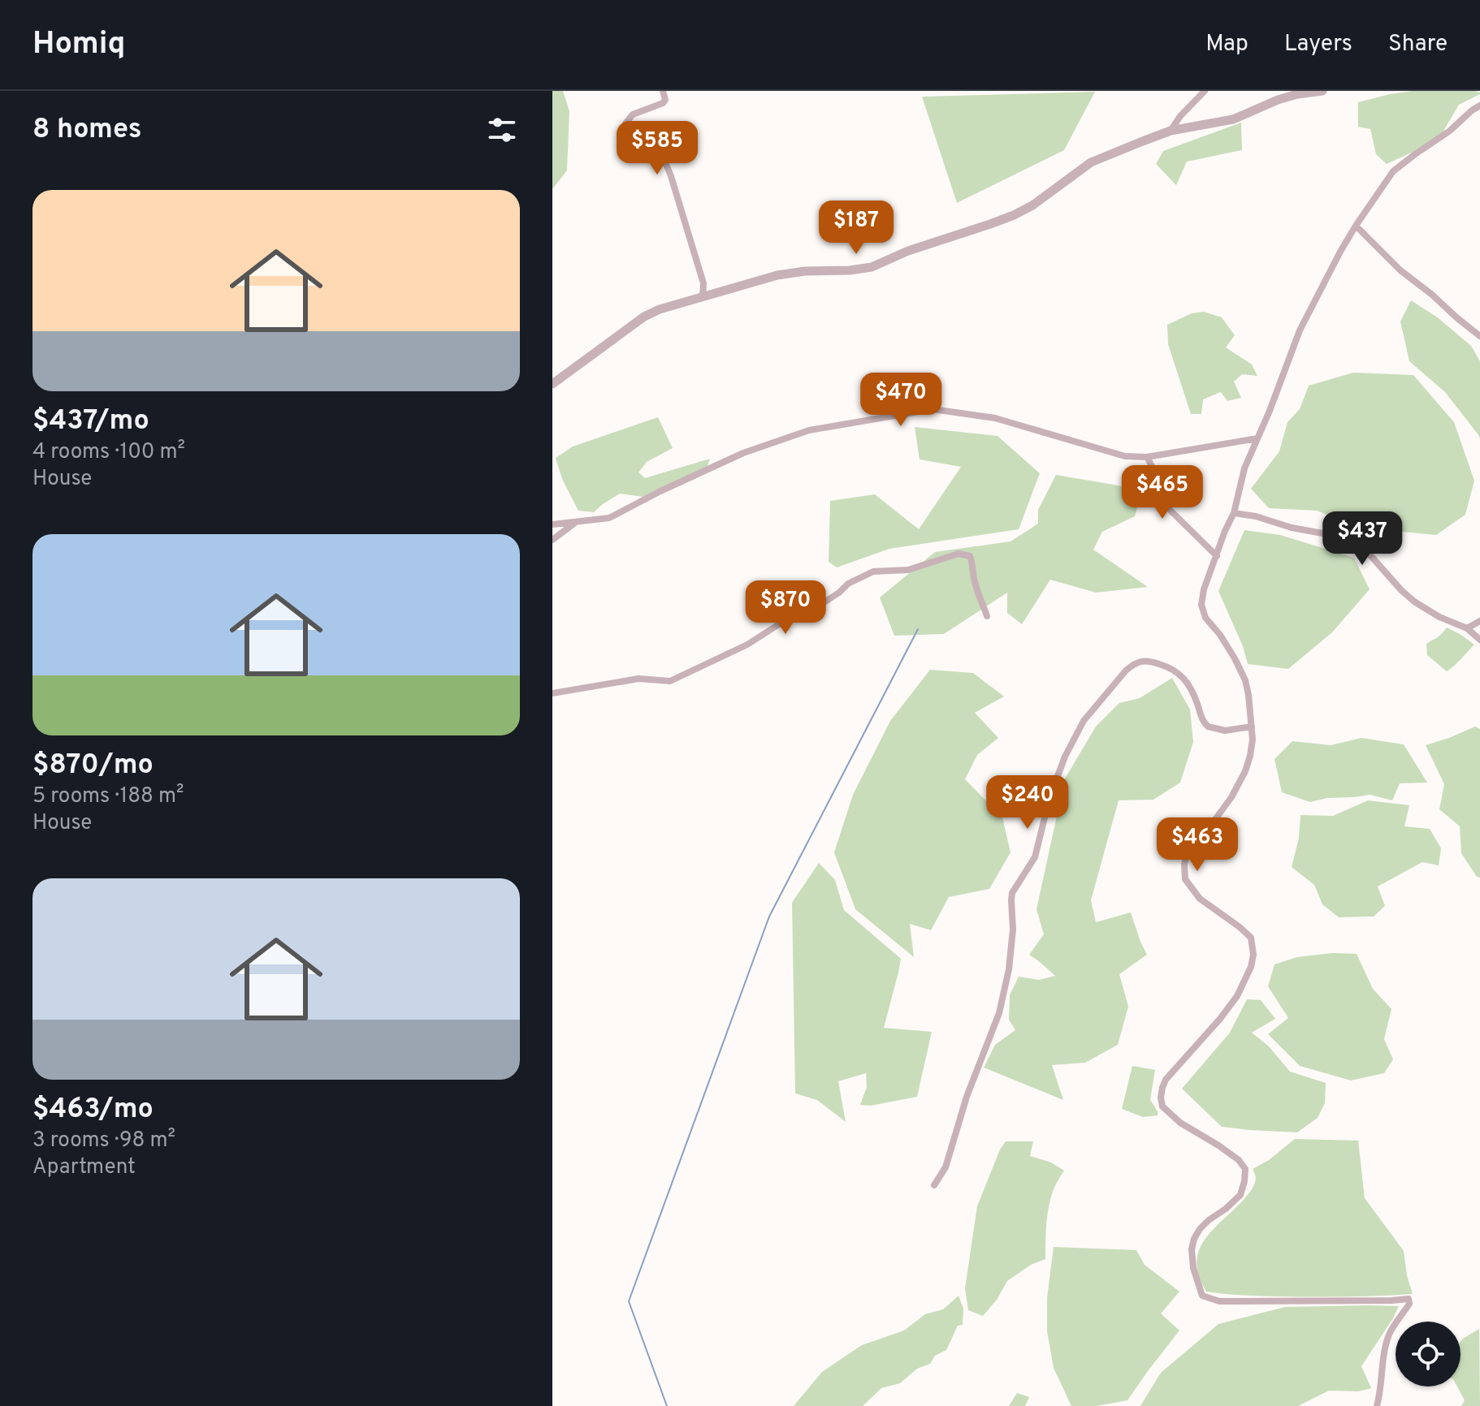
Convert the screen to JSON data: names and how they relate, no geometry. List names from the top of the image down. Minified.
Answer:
{"page":{"header":"Homiq","nav":["Map","Layers","Share"],"heading":"8 homes","price":["$585","$187","$470","$465","$437","$870","$240","$463"],"list":[{"name":"$437/mo","note":"4 rooms · 100 m² · House"},{"name":"$870/mo","note":"5 rooms · 188 m² · House"},{"name":"$463/mo","note":"3 rooms · 98 m² · Apartment"}]}}
